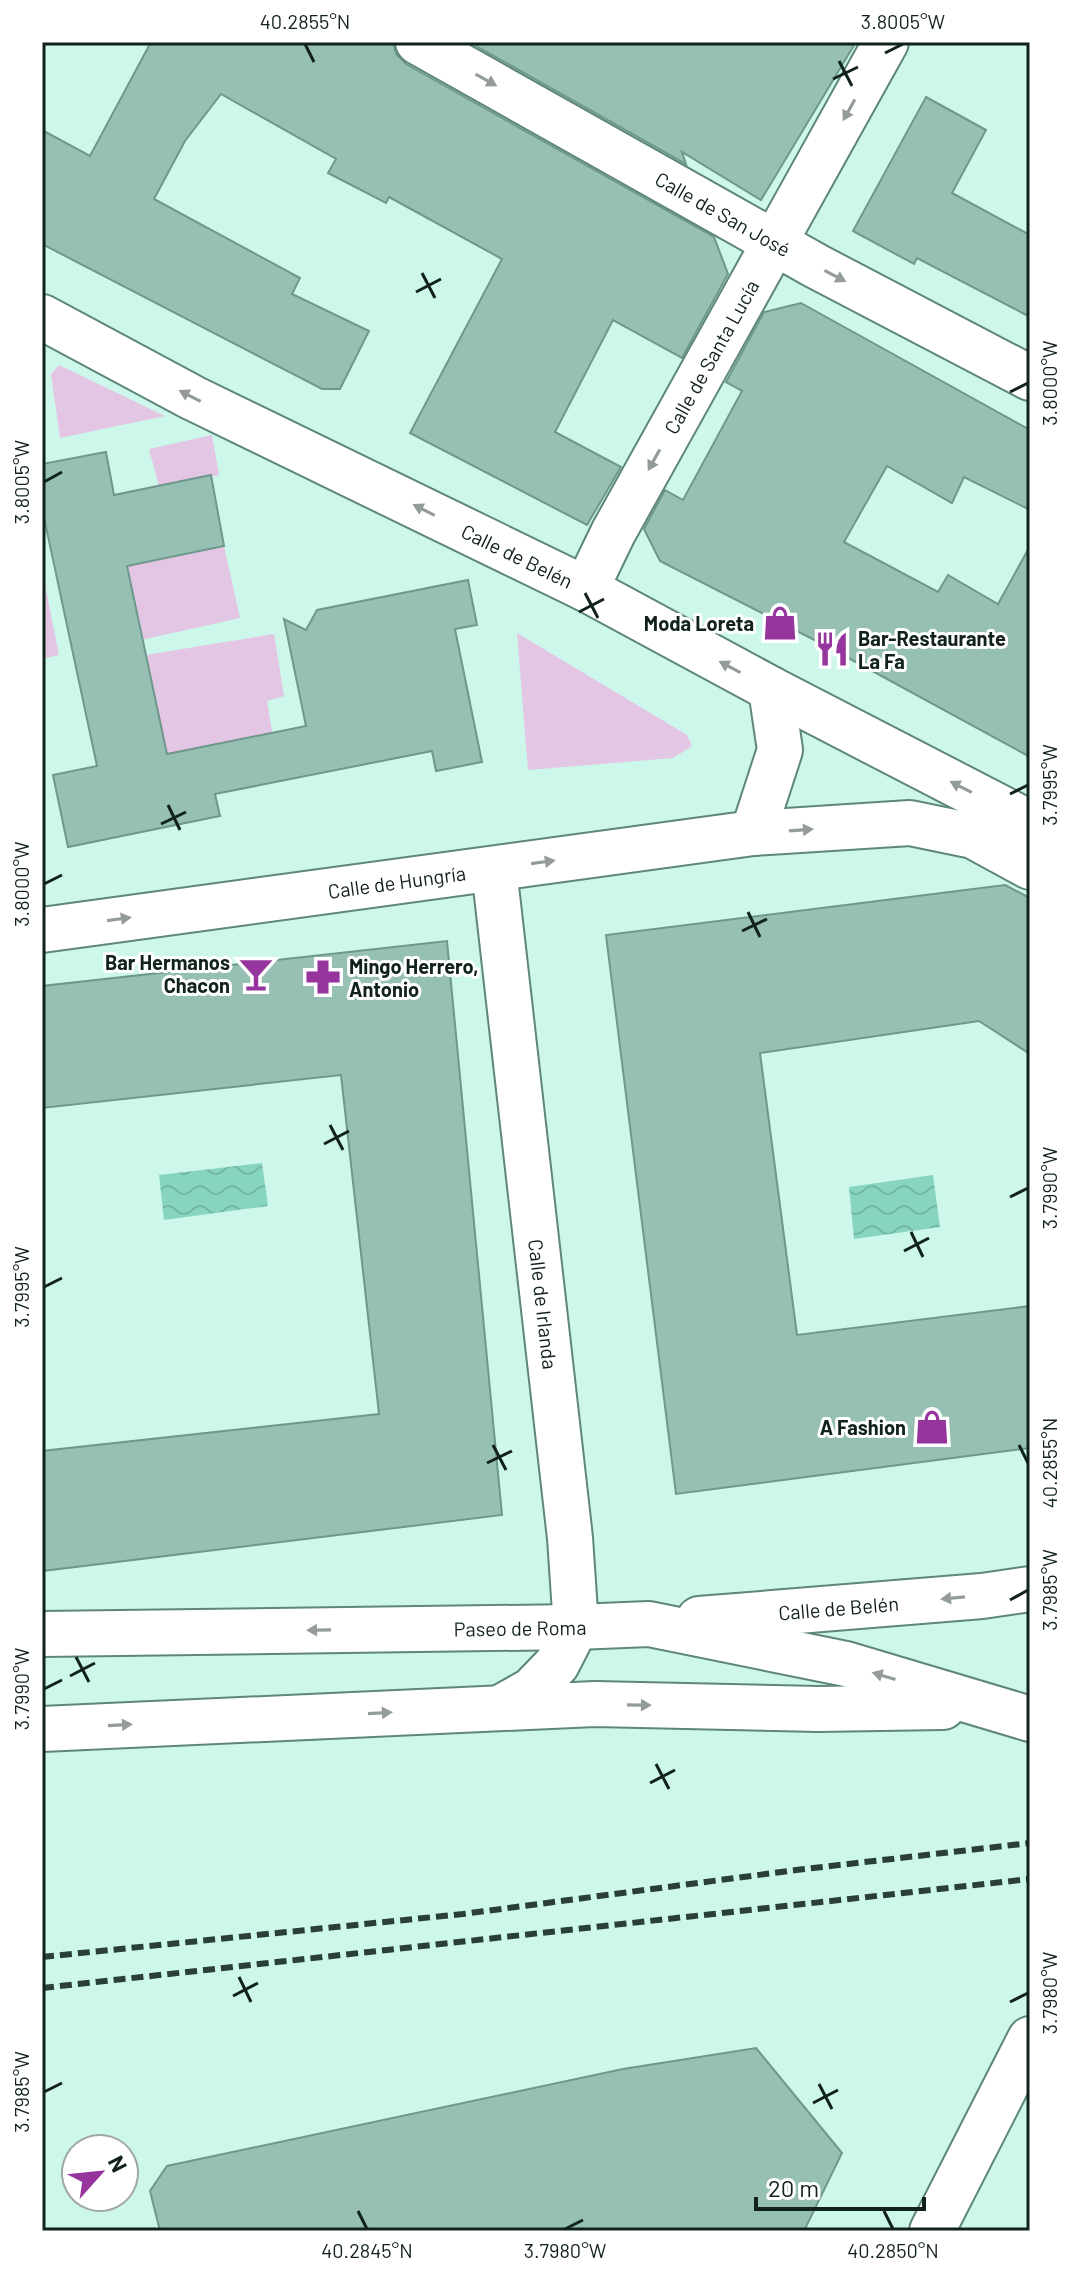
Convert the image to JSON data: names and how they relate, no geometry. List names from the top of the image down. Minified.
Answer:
{"streets":{"street":["Calle de San José","Calle de Santa Lucía","Calle de Belén","Calle de Hungría","Calle de Irlanda","Paseo de Roma"]},"crossings":[["Calle de San José","Calle de Santa Lucía"],["Calle de Santa Lucía","Calle de Belén"],["Calle de Belén","Paseo de Roma"],["Calle de Hungría","Calle de Irlanda"],["Calle de Irlanda","Paseo de Roma"]],"one_way":["Calle de San José","Calle de Santa Lucía","Calle de Belén","Calle de Hungría"],"places":{"shop":["Moda Loreta","A Fashion"],"restaurant":["Bar-Restaurante La Fa"],"bar":["Bar Hermanos Chacon"],"pharmacy":["Mingo Herrero, Antonio"]},"scale_bar":"20 m","north":"top right","coordinates":["40.2855°N","3.8005°W","3.8000°W","3.7995°W","3.7990°W","3.7985°W","3.7980°W","40.2845°N","40.2850°N"]}
